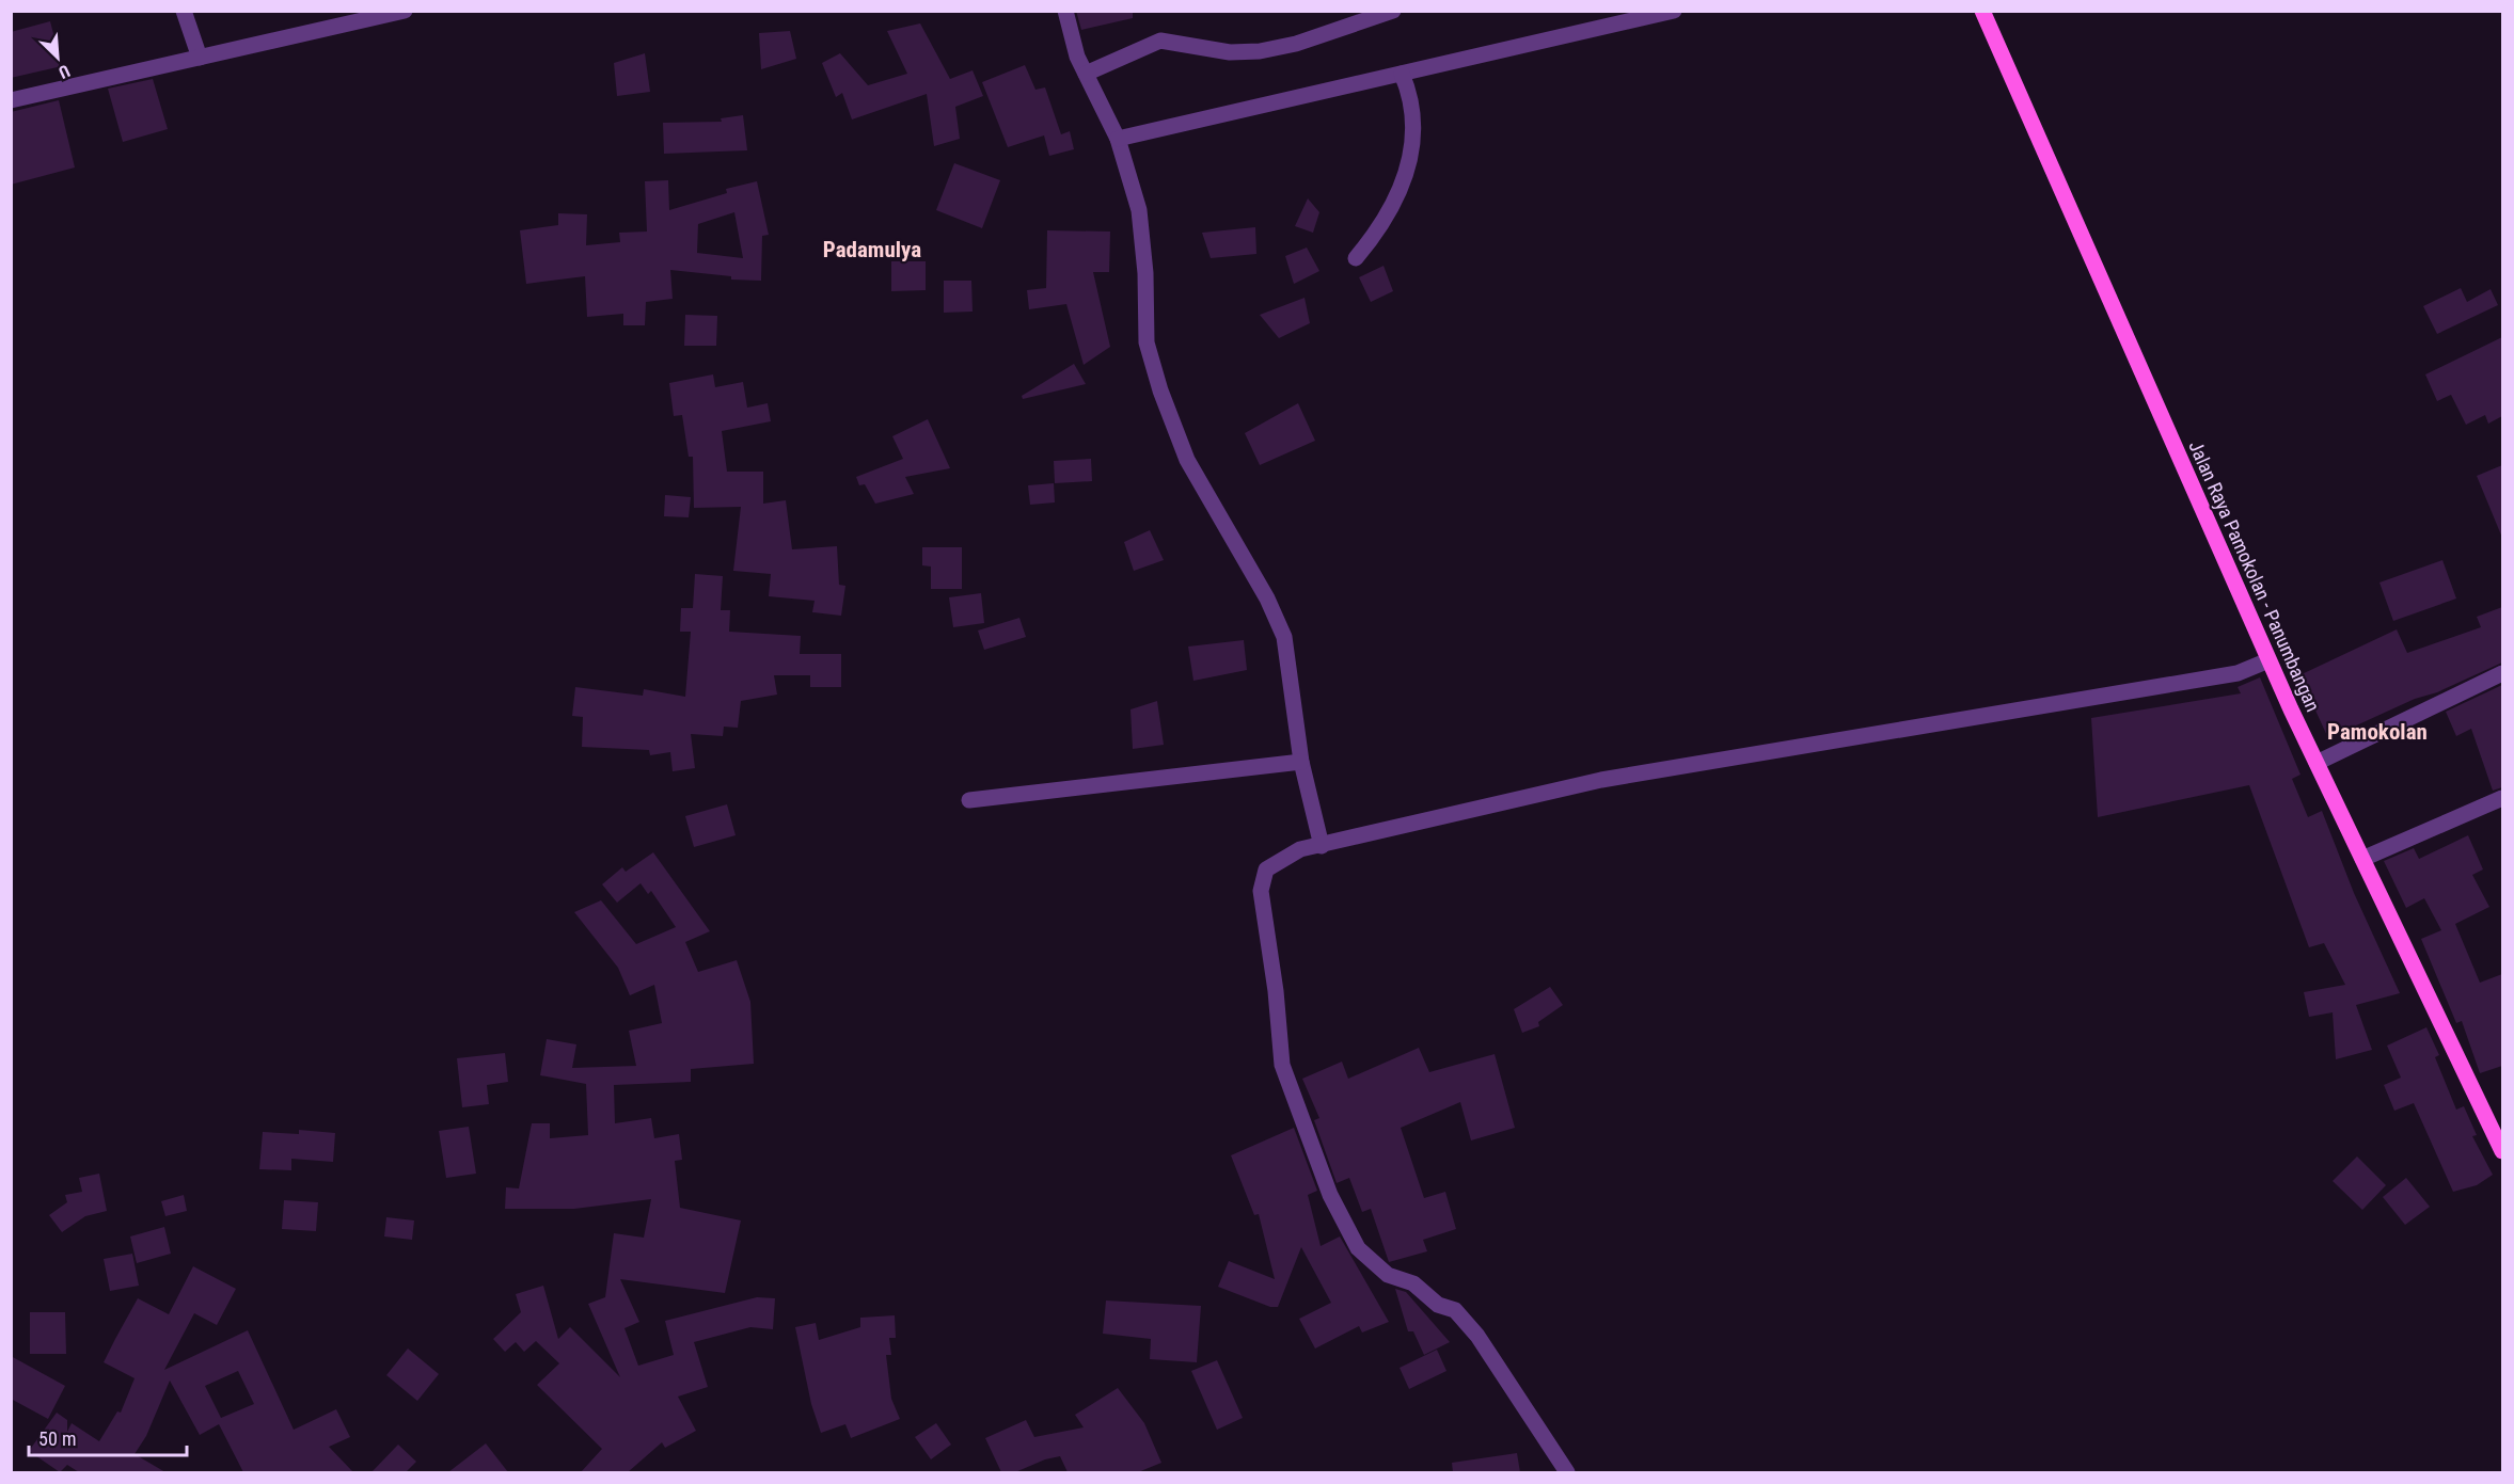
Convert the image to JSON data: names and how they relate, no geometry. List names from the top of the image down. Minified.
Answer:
{"streets":{"main road":["Jalan Raya Pamokolan - Panumbangan"]},"districts":["Padamulya","Pamokolan"],"scale_bar":"50 m","north":"bottom right"}
